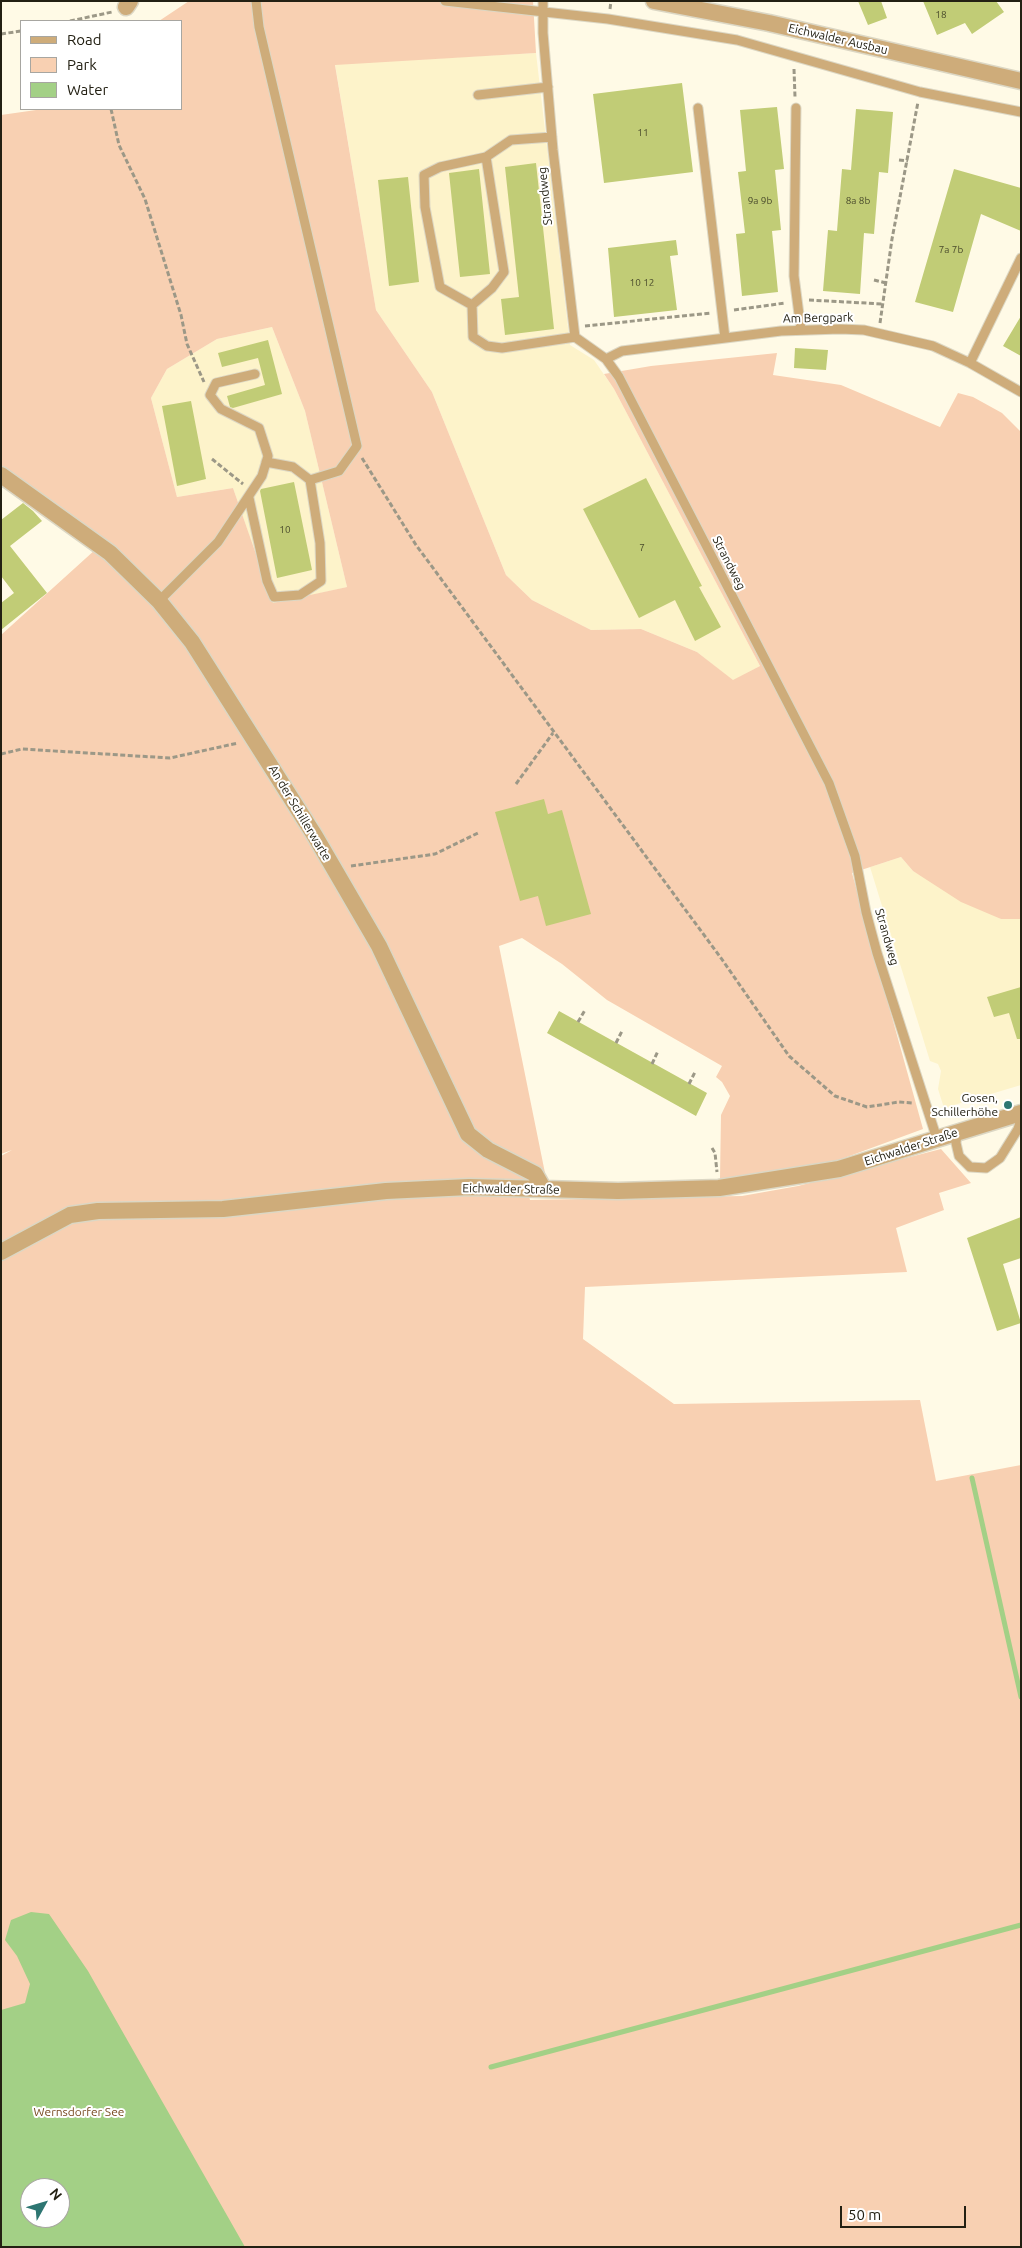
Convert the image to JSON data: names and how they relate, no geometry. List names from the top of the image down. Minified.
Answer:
{"streets":{"street":["Eichwalder Ausbau","An der Schillerwarte","Eichwalder Straße"],"lane":["Strandweg","Am Bergpark"]},"crossings":[["Strandweg","Am Bergpark"],["Strandweg","Eichwalder Straße"],["An der Schillerwarte","Eichwalder Straße"]],"parks":["Wernsdorfer See"],"places":["Gosen, Schillerhöhe"],"house_numbers":["18","11","9a 9b","8a 8b","7a 7b","10 12","10","7"],"legend":["Road","Park","Water"],"scale_bar":"50 m","north":"top right"}
